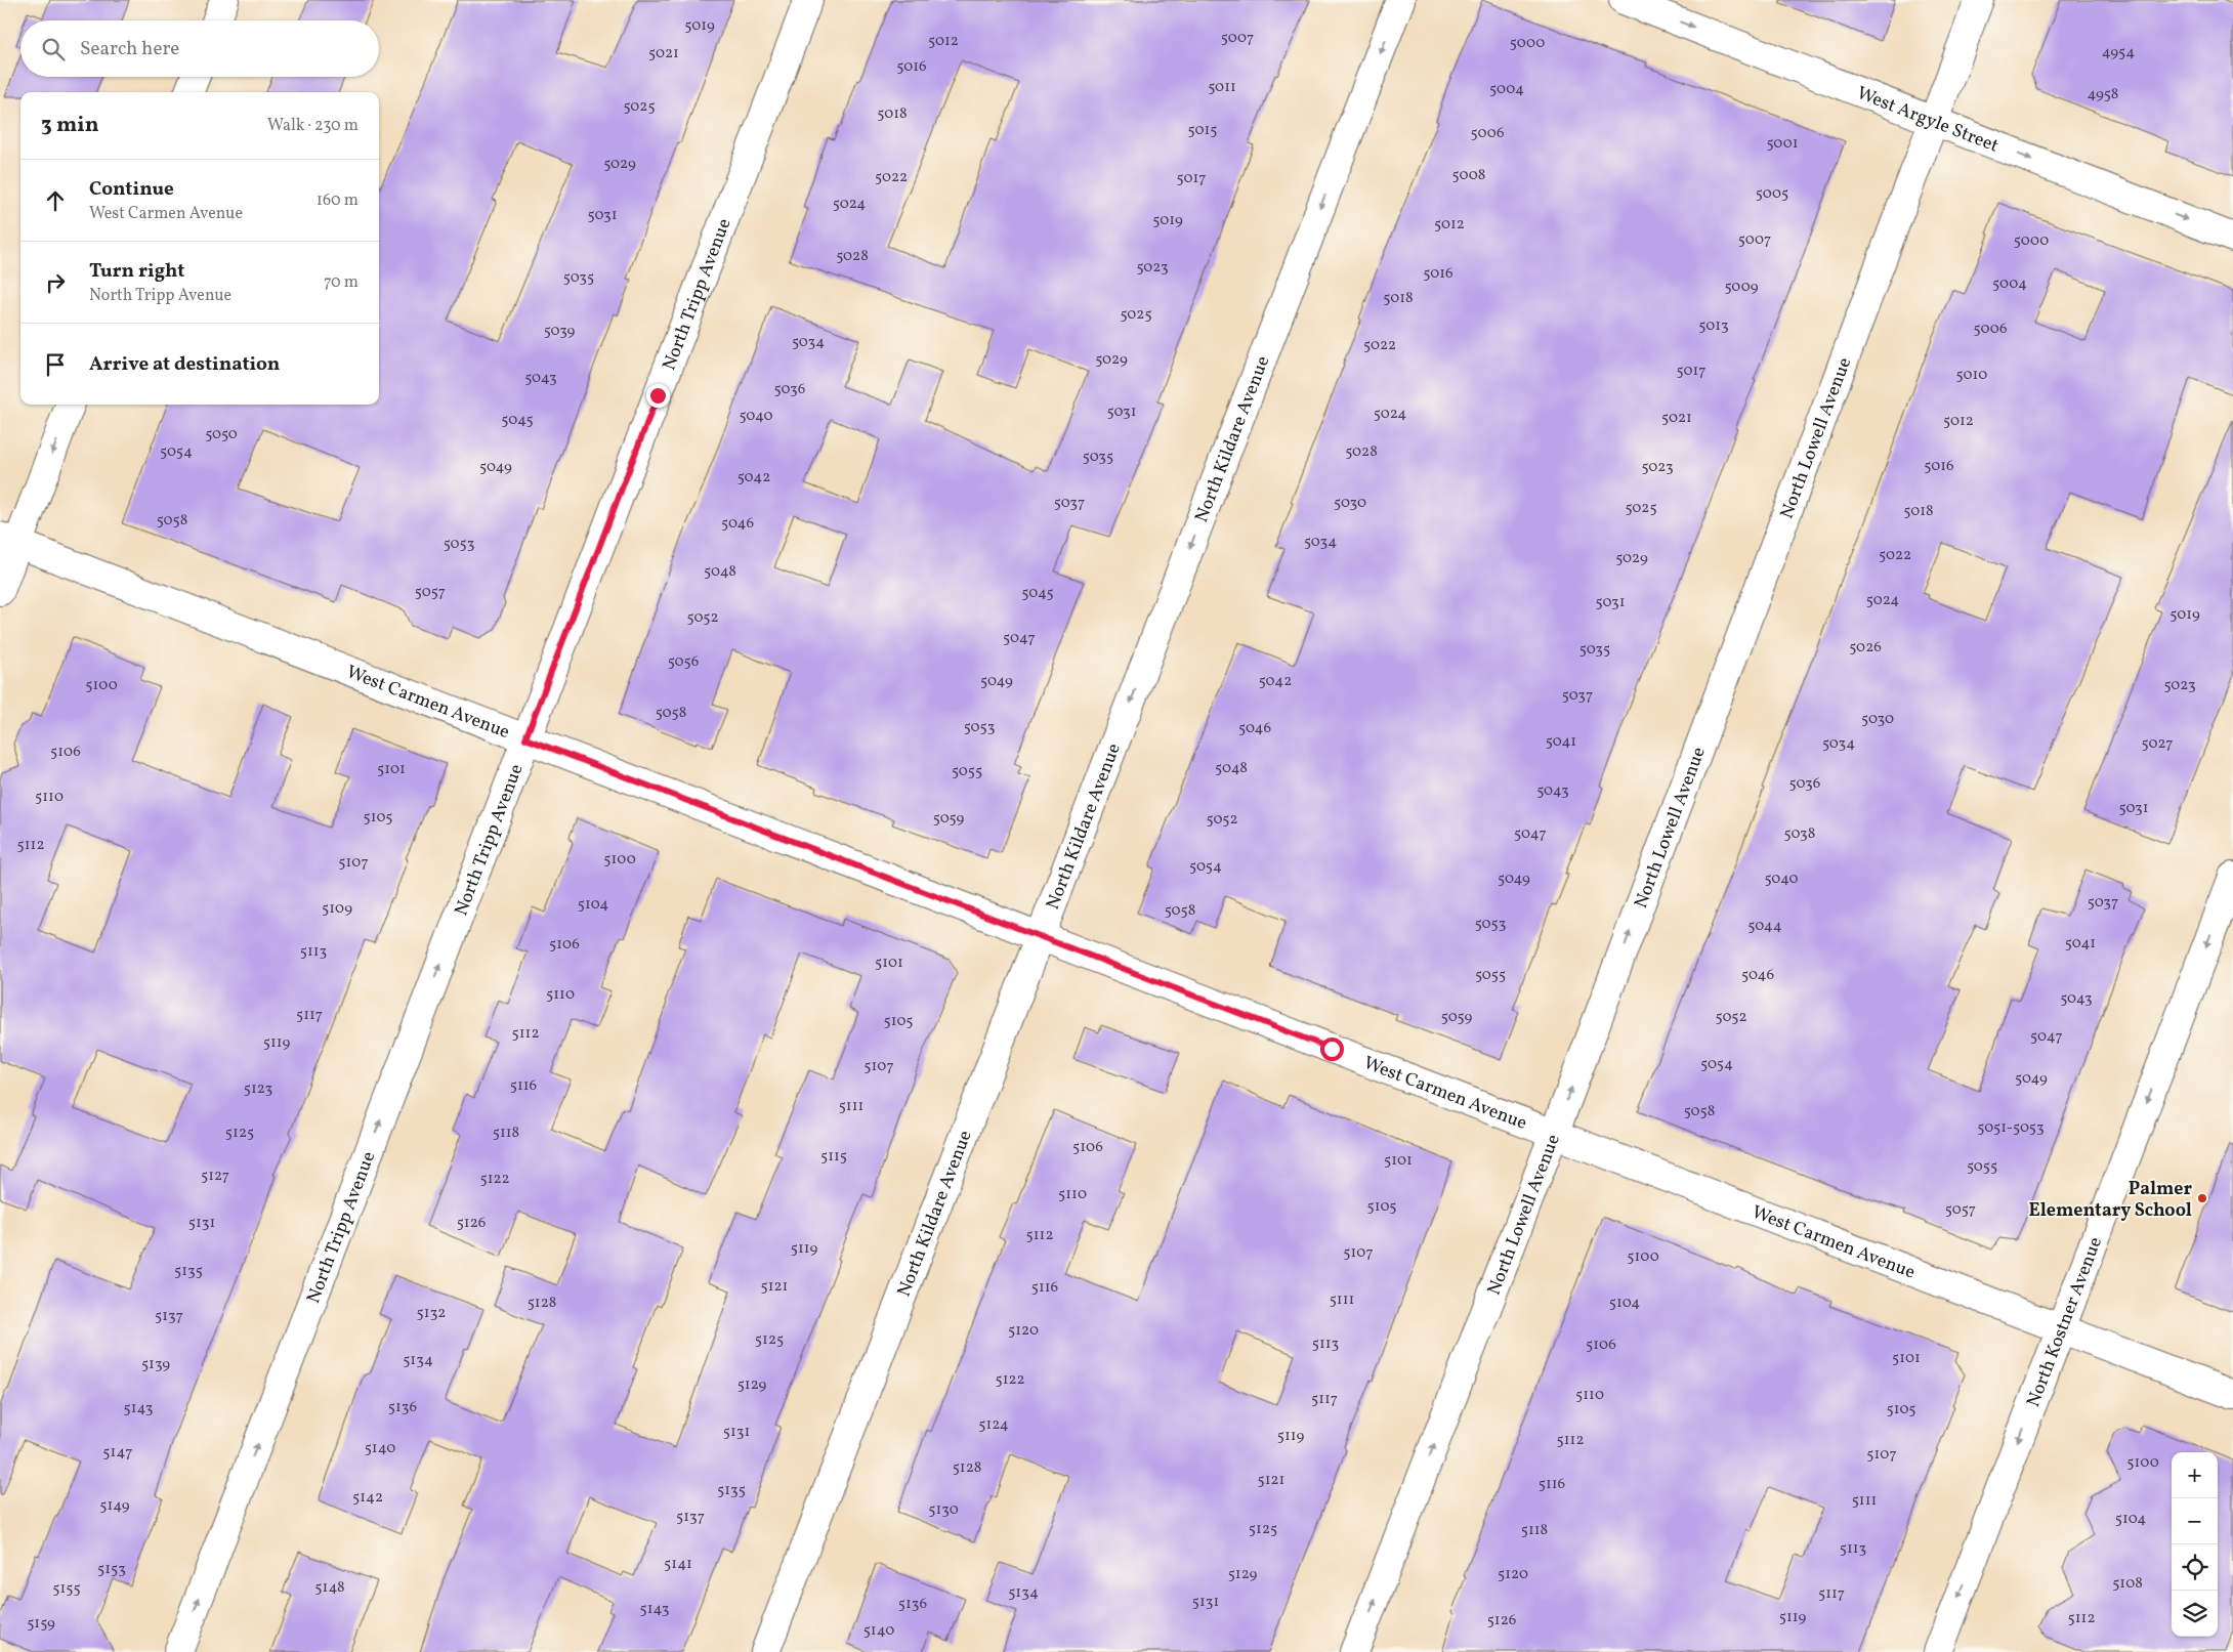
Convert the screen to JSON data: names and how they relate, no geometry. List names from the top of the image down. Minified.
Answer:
{"streets":{"street":["West Argyle Street","North Tripp Avenue","North Lowell Avenue","North Kildare Avenue","West Carmen Avenue","North Kostner Avenue"]},"crossings":[["West Argyle Street","North Lowell Avenue"],["North Tripp Avenue","West Carmen Avenue"],["North Lowell Avenue","West Carmen Avenue"],["North Kildare Avenue","West Carmen Avenue"],["West Carmen Avenue","North Kostner Avenue"]],"one_way":["West Argyle Street","North Tripp Avenue","North Lowell Avenue","North Kildare Avenue","North Kostner Avenue"],"places":["Palmer Elementary School"],"house_numbers":["5019","5007","5012","5000","4954","5021","5016","5011","5004","4958","5025","5018","5015","5006","5001","5029","5008","5022","5017","5005","5024","5031","5019","5012","5007","5000","5028","5023","5016","5035","5004","5009","5018","5025","5013","5006","5039","5034","5022","5029","5017","5010","5043","5036","5031","5024","5040","5021","5045","5012","5050","5054","5028","5035","5016","5049","5023","5042","5037","5030","5025","5018","5058","5046","5034","5053","5022","5029","5048","5057","5045","5024","5031","5019","5052","5047","5026","5035","5056","5049","5042","5100","5023","5037","5058","5030","5053","5046","5041","5034","5027","5106","5048","5101","5055","5036","5043","5110","5031","5105","5059","5052","5047","5038","5112","5100","5107","5054","5049","5040","5037","5104","5109","5058","5053","5044","5041","5106","5113","5101","5055","5046","5110","5043","5117","5059","5052","5105","5112","5047","5119","5054","5107","5049","5116","5123","5111","5058","5051-5053","5125","5118","5106","5115","5101","5055","5127","5122","5110","5105","5057","5131","5126","5112","5119","5107","5100","5135","5121","5116","5111","5128","5104","5132","5137","5120","5125","5113","5106","5101","5134","5139","5122","5129","5110","5117","5136","5143","5105","5124","5131","5119","5112","5140","5147","5107","5100","5128","5121","5116","5135","5142","5111","5149","5130","5137","5104","5125","5118","5113","5141","5153","5129","5120","5108","5148","5155","5134","5117","5131","5136","5143","5119","5112","5126","5159","5140"],"page":{"search":"Search here","heading":["3 min","Walk · 230 m"],"list":[["Continue","West Carmen Avenue","160 m"],["Turn right","North Tripp Avenue","70 m"],"Arrive at destination"],"map_buttons":["+","−"]}}
